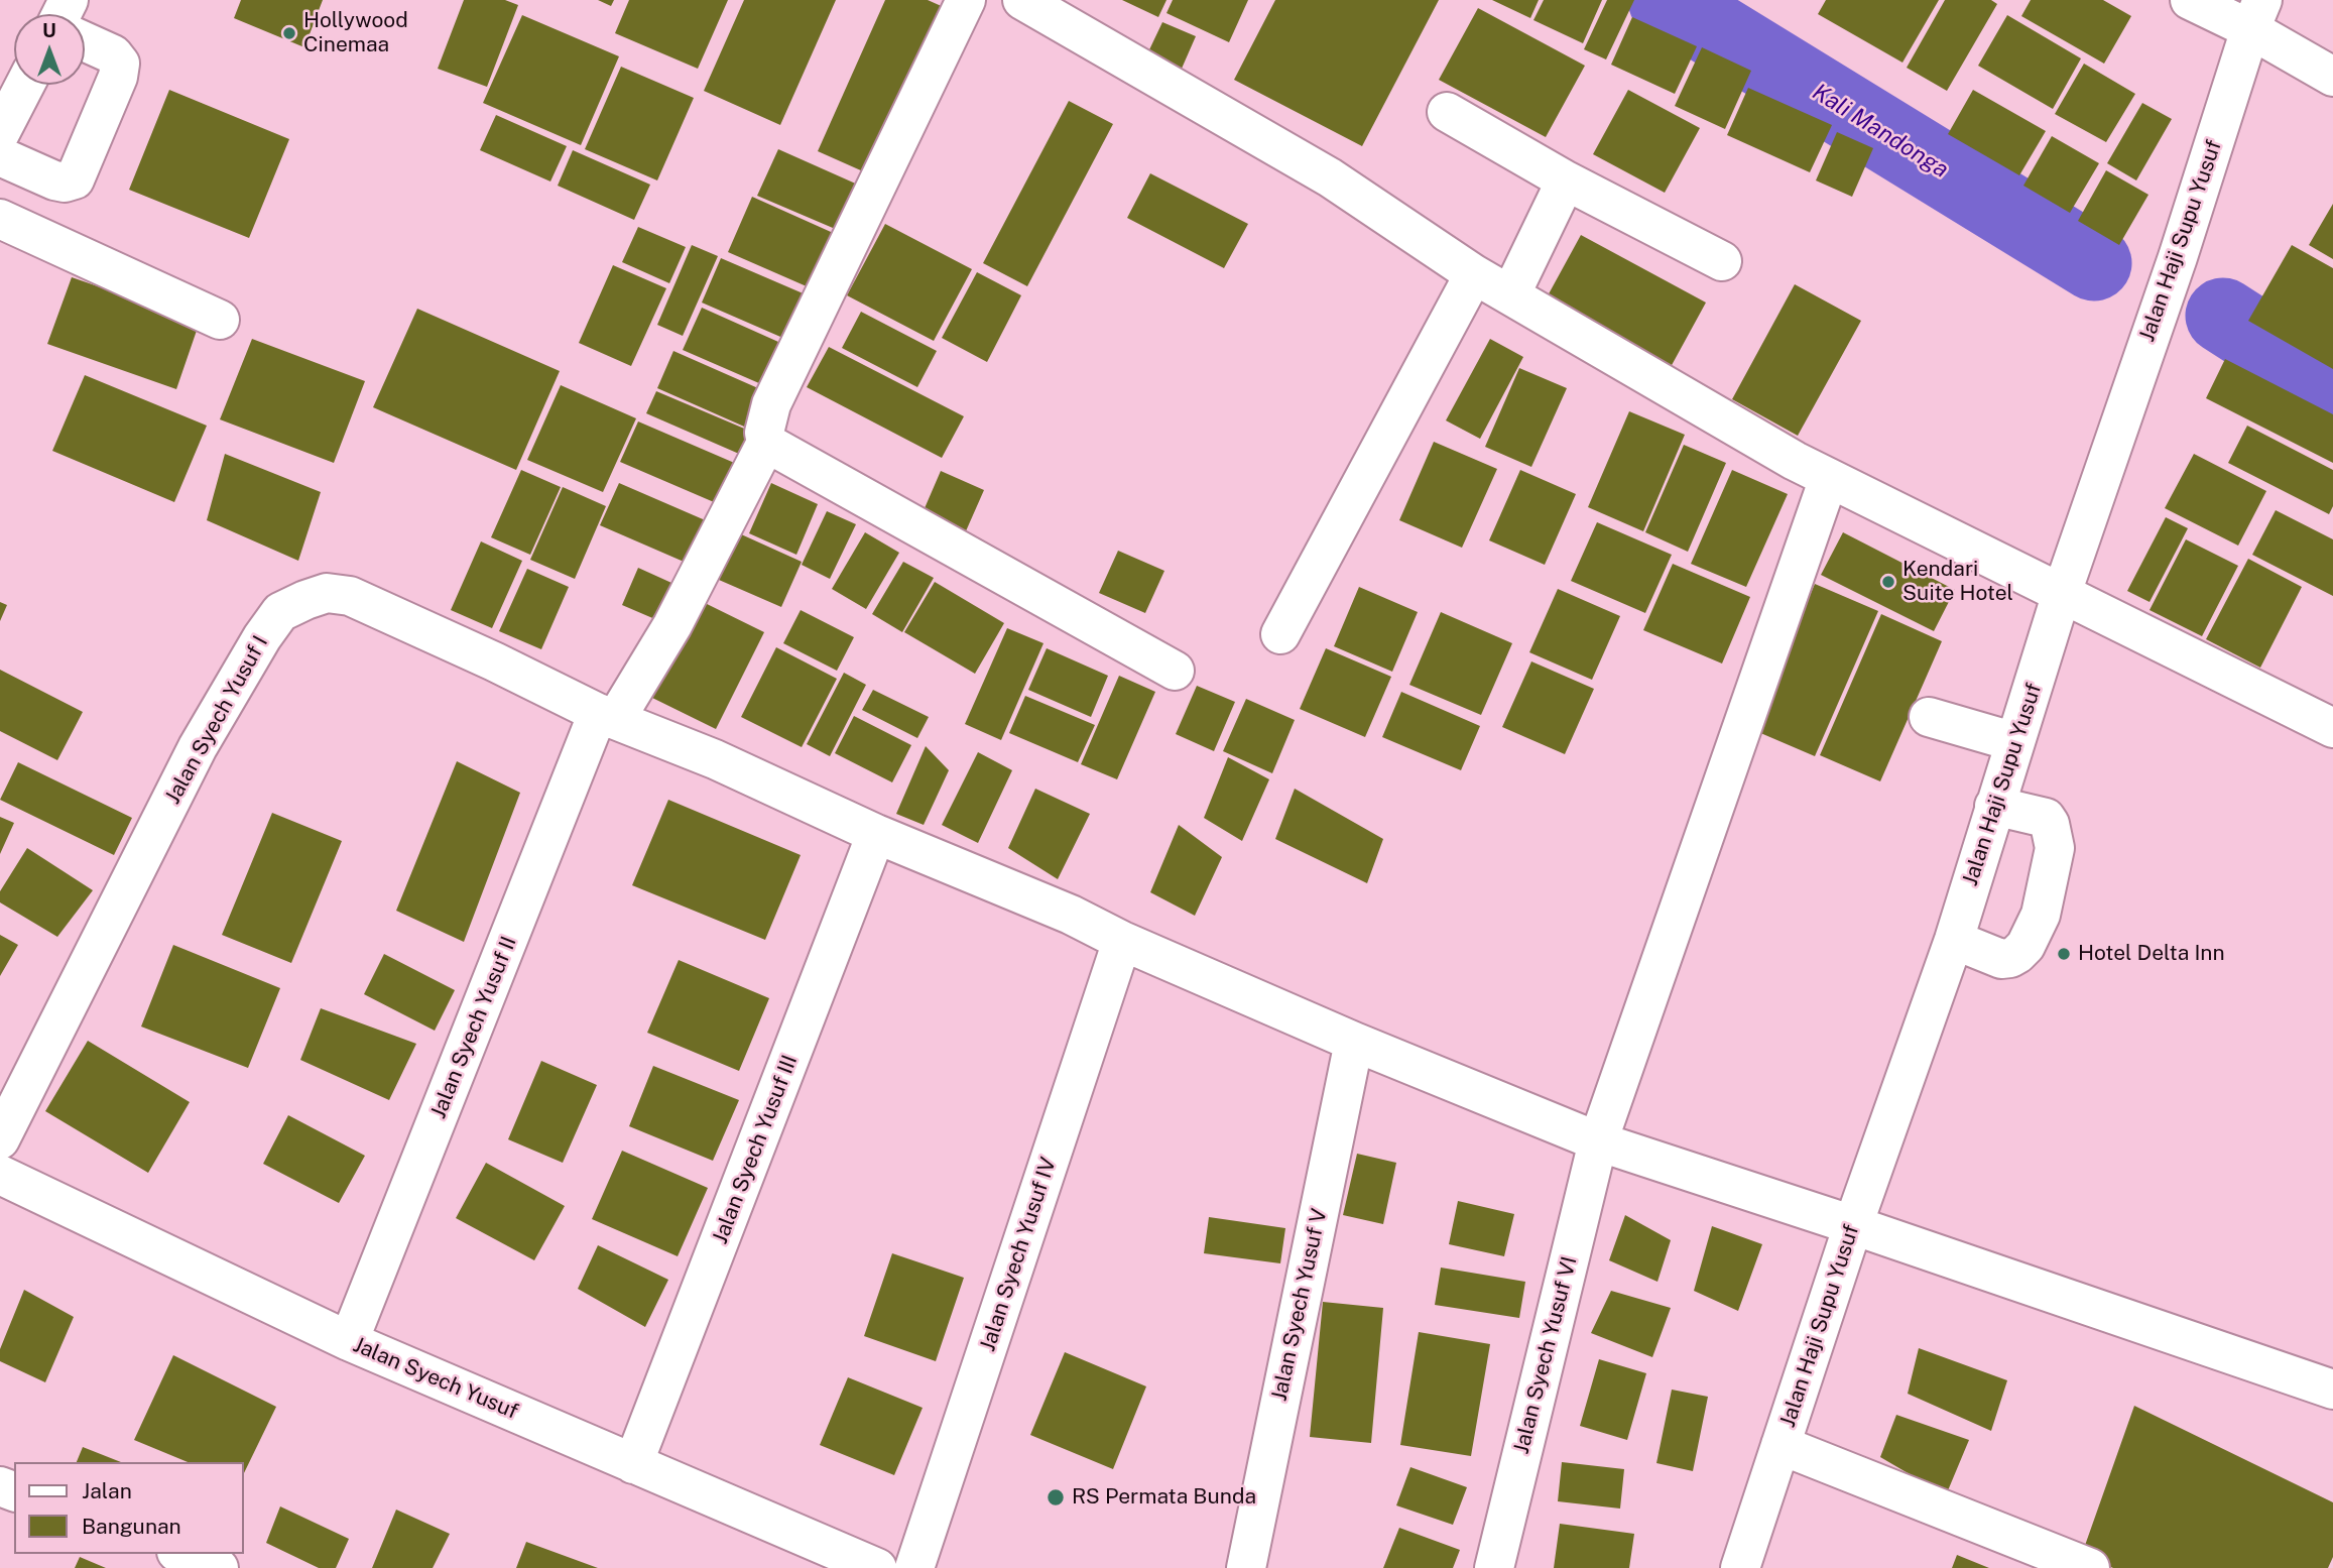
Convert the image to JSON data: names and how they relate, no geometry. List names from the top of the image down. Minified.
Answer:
{"streets":{"street":["Jalan Haji Supu Yusuf","Jalan Syech Yusuf I","Jalan Syech Yusuf II","Jalan Syech Yusuf III","Jalan Syech Yusuf IV","Jalan Syech Yusuf V","Jalan Syech Yusuf VI","Jalan Syech Yusuf"]},"crossings":[["Jalan Haji Supu Yusuf","Jalan Syech Yusuf I"],["Jalan Syech Yusuf I","Jalan Syech Yusuf II"],["Jalan Syech Yusuf I","Jalan Syech Yusuf III"],["Jalan Syech Yusuf I","Jalan Syech Yusuf IV"],["Jalan Syech Yusuf I","Jalan Syech Yusuf V"],["Jalan Syech Yusuf I","Jalan Syech Yusuf VI"],["Jalan Syech Yusuf II","Jalan Syech Yusuf"],["Jalan Syech Yusuf III","Jalan Syech Yusuf"]],"water":["Kali Mandonga"],"places":["Hollywood Cinemaa","Kendari Suite Hotel","Hotel Delta Inn","RS Permata Bunda"],"legend":["Jalan","Bangunan"],"north":"top"}
